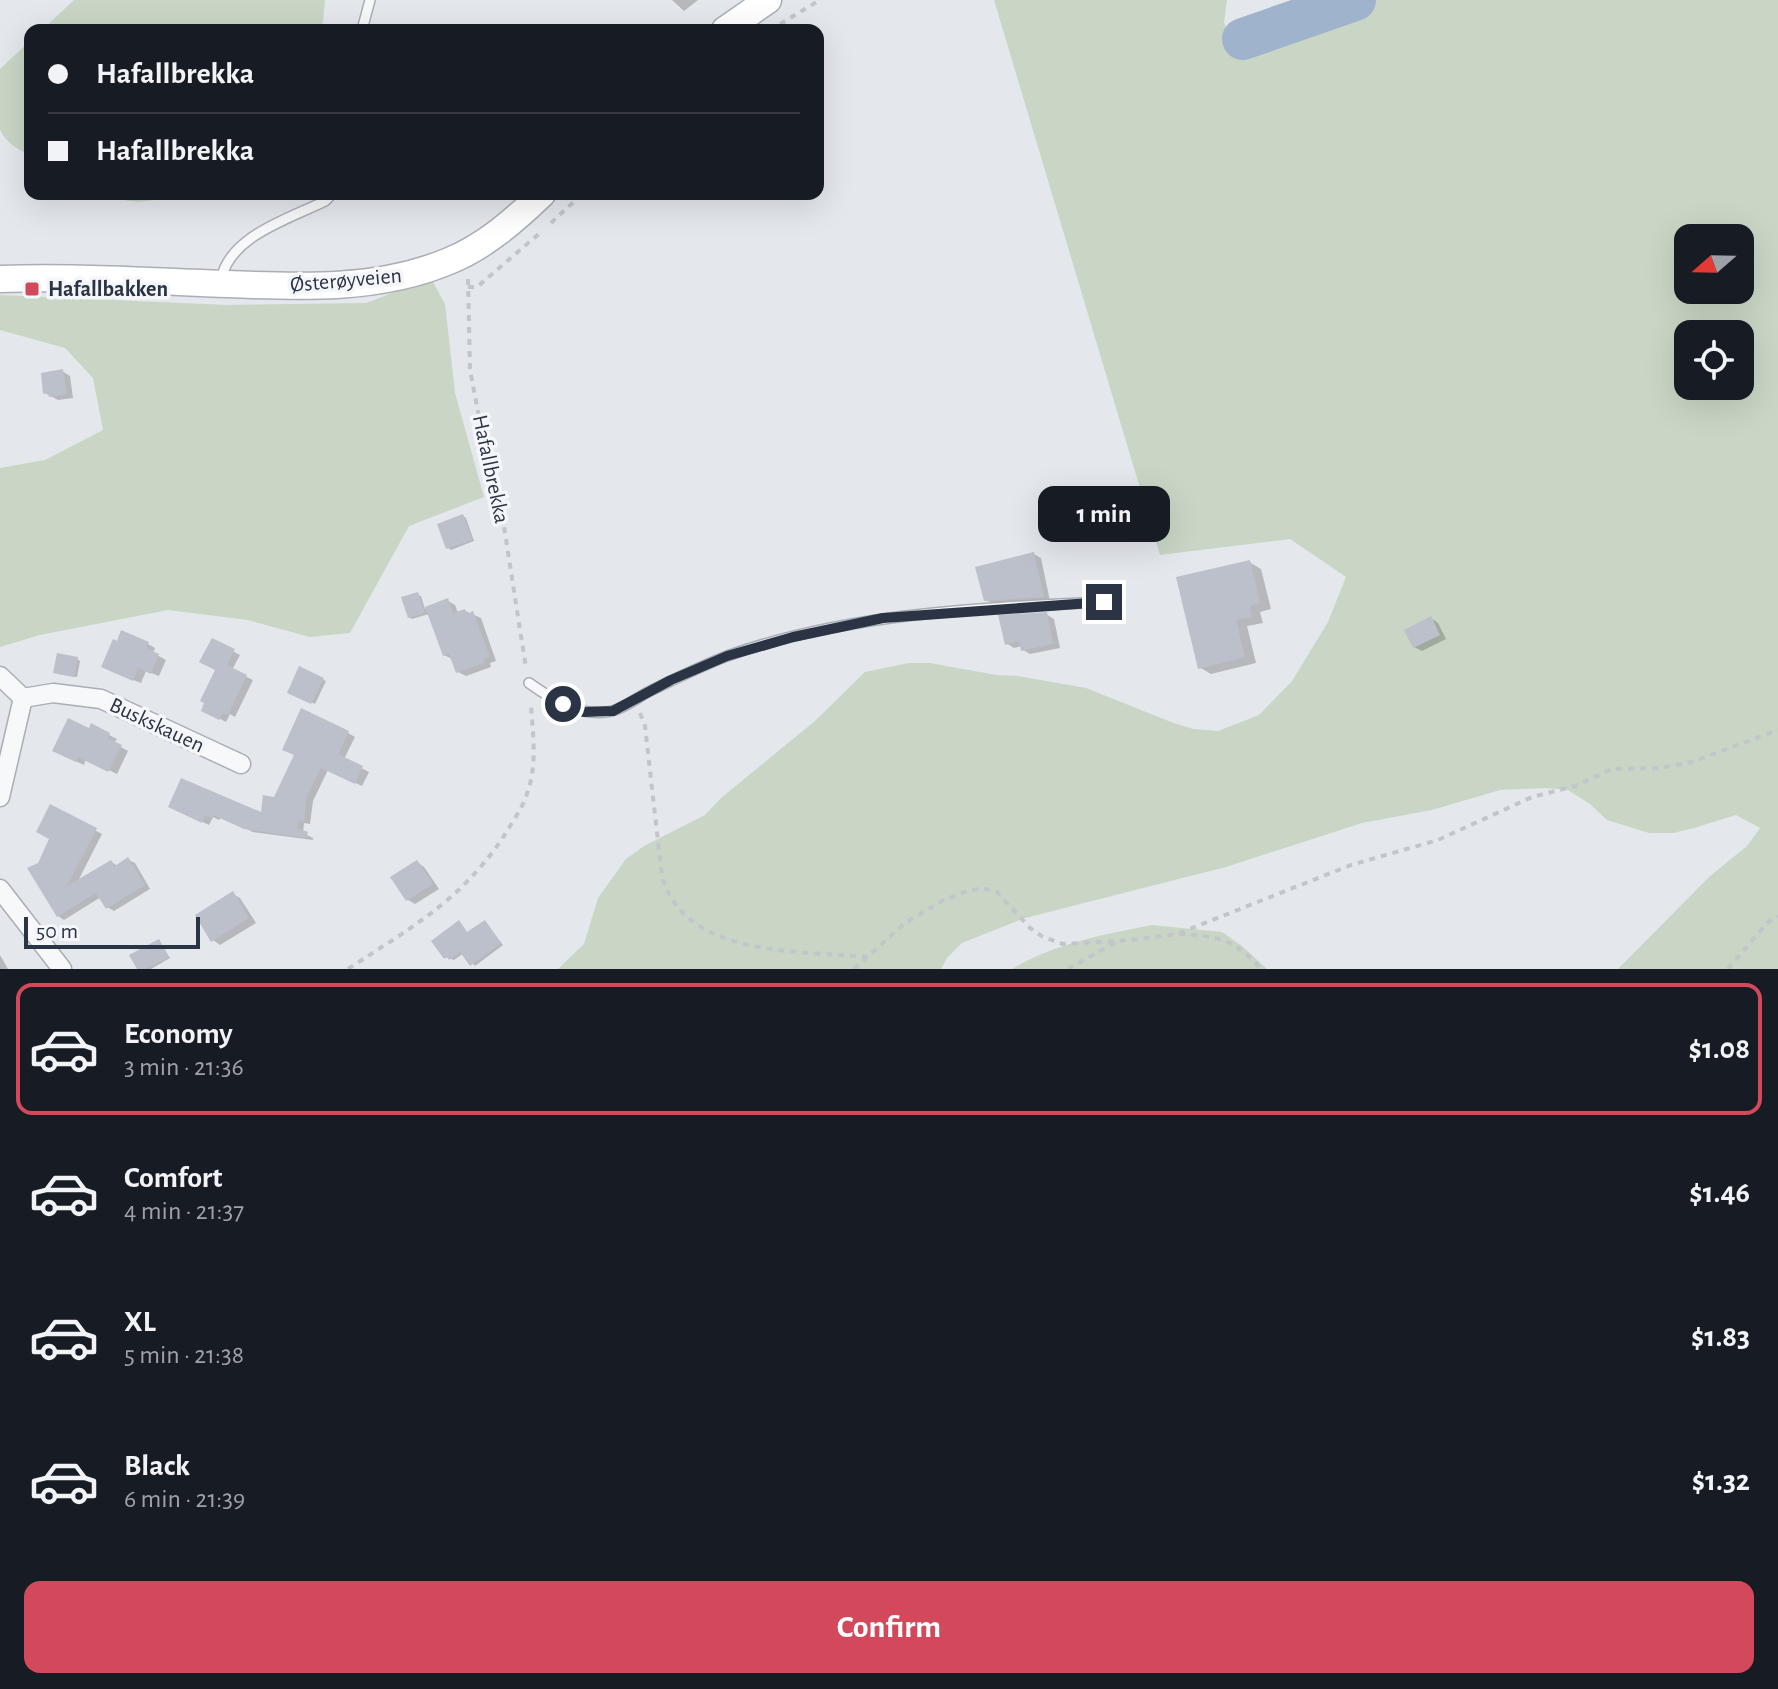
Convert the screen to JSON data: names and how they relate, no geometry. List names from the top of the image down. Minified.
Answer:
{"streets":{"main road":["Østerøyveien"],"street":["Buskskauen"],"path":["Hafallbrekka"]},"crossings":[["Østerøyveien","Hafallbrekka"]],"places":{"transit":["Hafallbakken"]},"scale_bar":"50 m","north":"left","page":{"banner":["Hafallbrekka","Hafallbrekka"],"bubble":"1 min","scale":"50 m","list":[{"name":"Economy","note":"3 min · 21:36","value":"$1.08"},{"name":"Comfort","note":"4 min · 21:37","value":"$1.46"},{"name":"XL","note":"5 min · 21:38","value":"$1.83"},{"name":"Black","note":"6 min · 21:39","value":"$1.32"}],"buttons":"Confirm"}}
